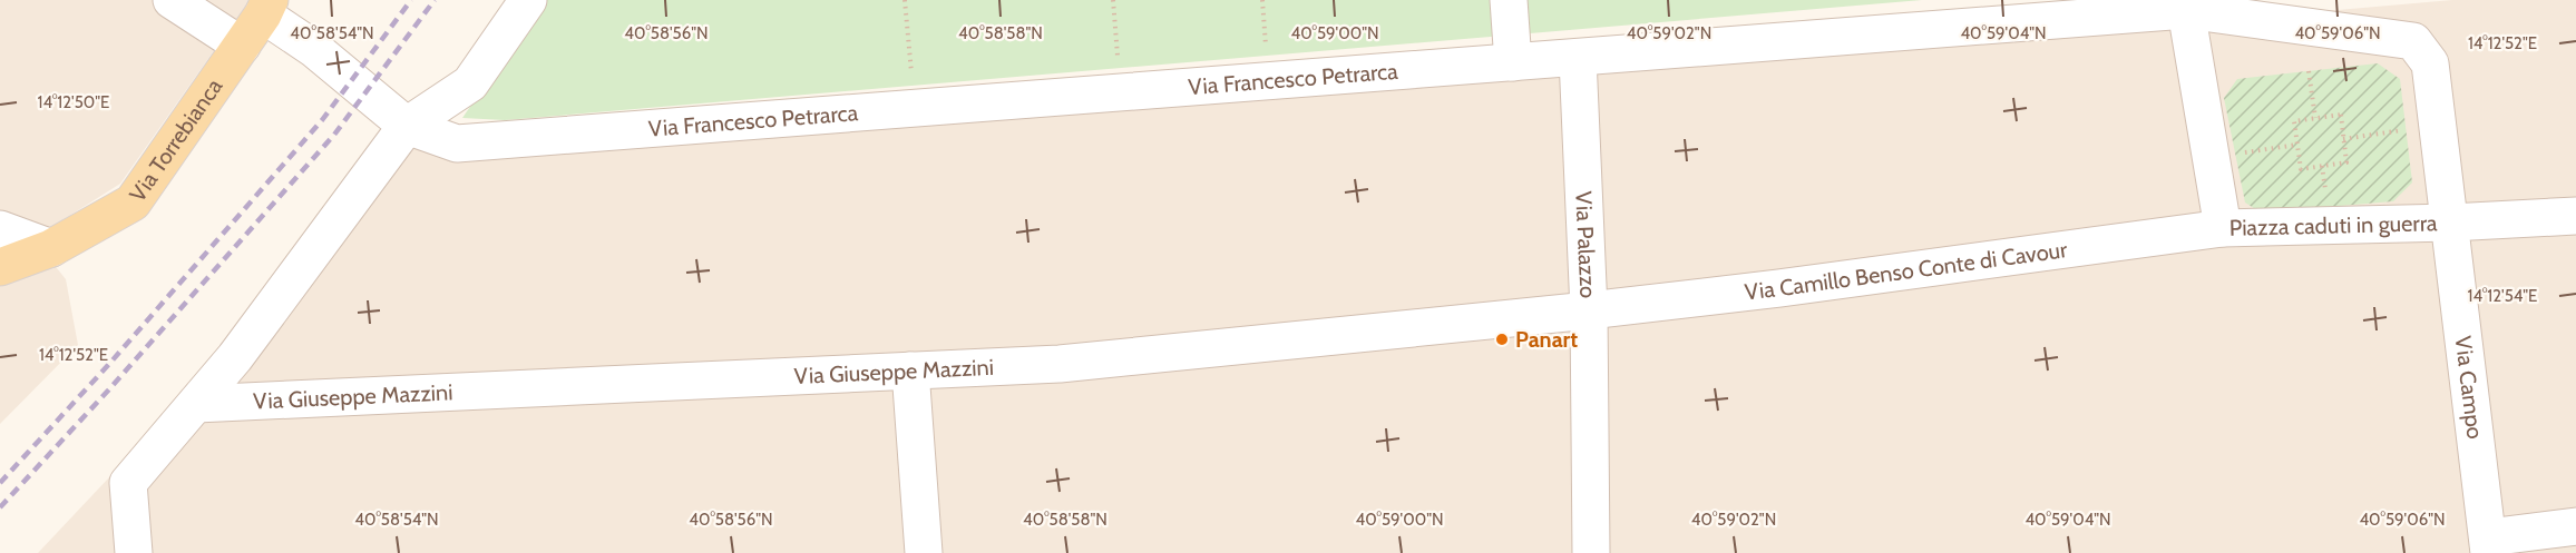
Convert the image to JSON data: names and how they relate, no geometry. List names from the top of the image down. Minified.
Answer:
{"streets":{"main road":["Via Torrebianca"],"street":["Via Francesco Petrarca","Piazza caduti in guerra","Via Palazzo","Via Camillo Benso Conte di Cavour","Via Giuseppe Mazzini","Via Campo"]},"crossings":[["Via Francesco Petrarca","Piazza caduti in guerra"],["Via Francesco Petrarca","Via Palazzo"],["Piazza caduti in guerra","Via Camillo Benso Conte di Cavour"],["Piazza caduti in guerra","Via Campo"],["Via Palazzo","Via Camillo Benso Conte di Cavour"],["Via Palazzo","Via Giuseppe Mazzini"],["Via Camillo Benso Conte di Cavour","Via Giuseppe Mazzini"]],"places":["Panart"],"coordinates":["40°58'54\"N","40°58'56\"N","40°58'58\"N","40°59'00\"N","40°59'02\"N","40°59'04\"N","40°59'06\"N","14°12'52\"E","14°12'50\"E","14°12'54\"E"]}
